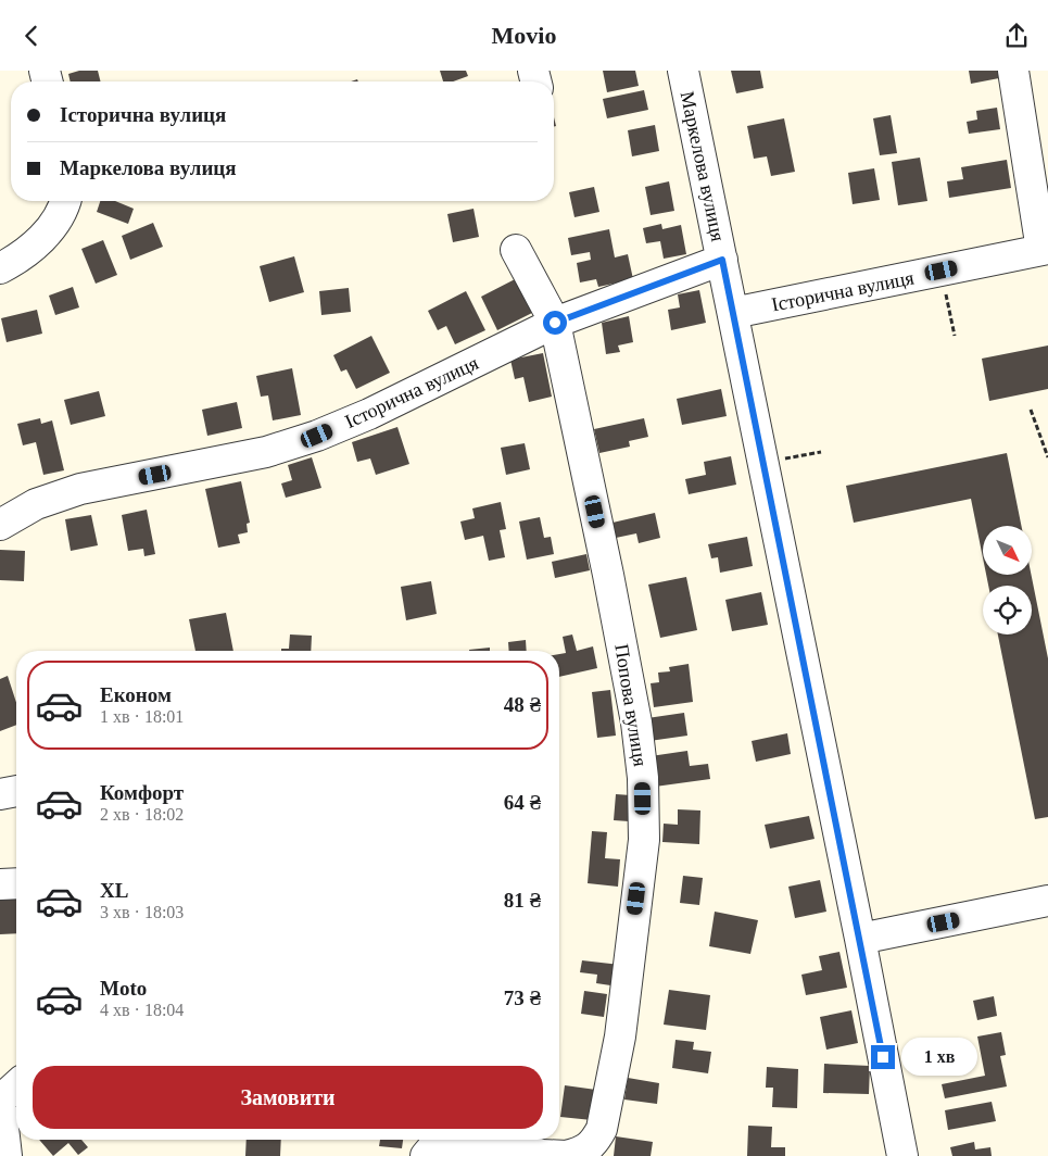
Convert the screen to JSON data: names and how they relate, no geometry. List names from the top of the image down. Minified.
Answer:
{"streets":{"street":["Маркелова вулиця","Історична вулиця","Попова вулиця"]},"crossings":[["Маркелова вулиця","Історична вулиця"],["Історична вулиця","Попова вулиця"]],"north":"bottom right","page":{"header":"Movio","banner":["Історична вулиця","Маркелова вулиця"],"list":[{"name":"Економ","note":"1 хв · 18:01","value":"48 ₴"},{"name":"Комфорт","note":"2 хв · 18:02","value":"64 ₴"},{"name":"XL","note":"3 хв · 18:03","value":"81 ₴"},{"name":"Moto","note":"4 хв · 18:04","value":"73 ₴"}],"bubble":"1 хв","buttons":"Замовити"}}
